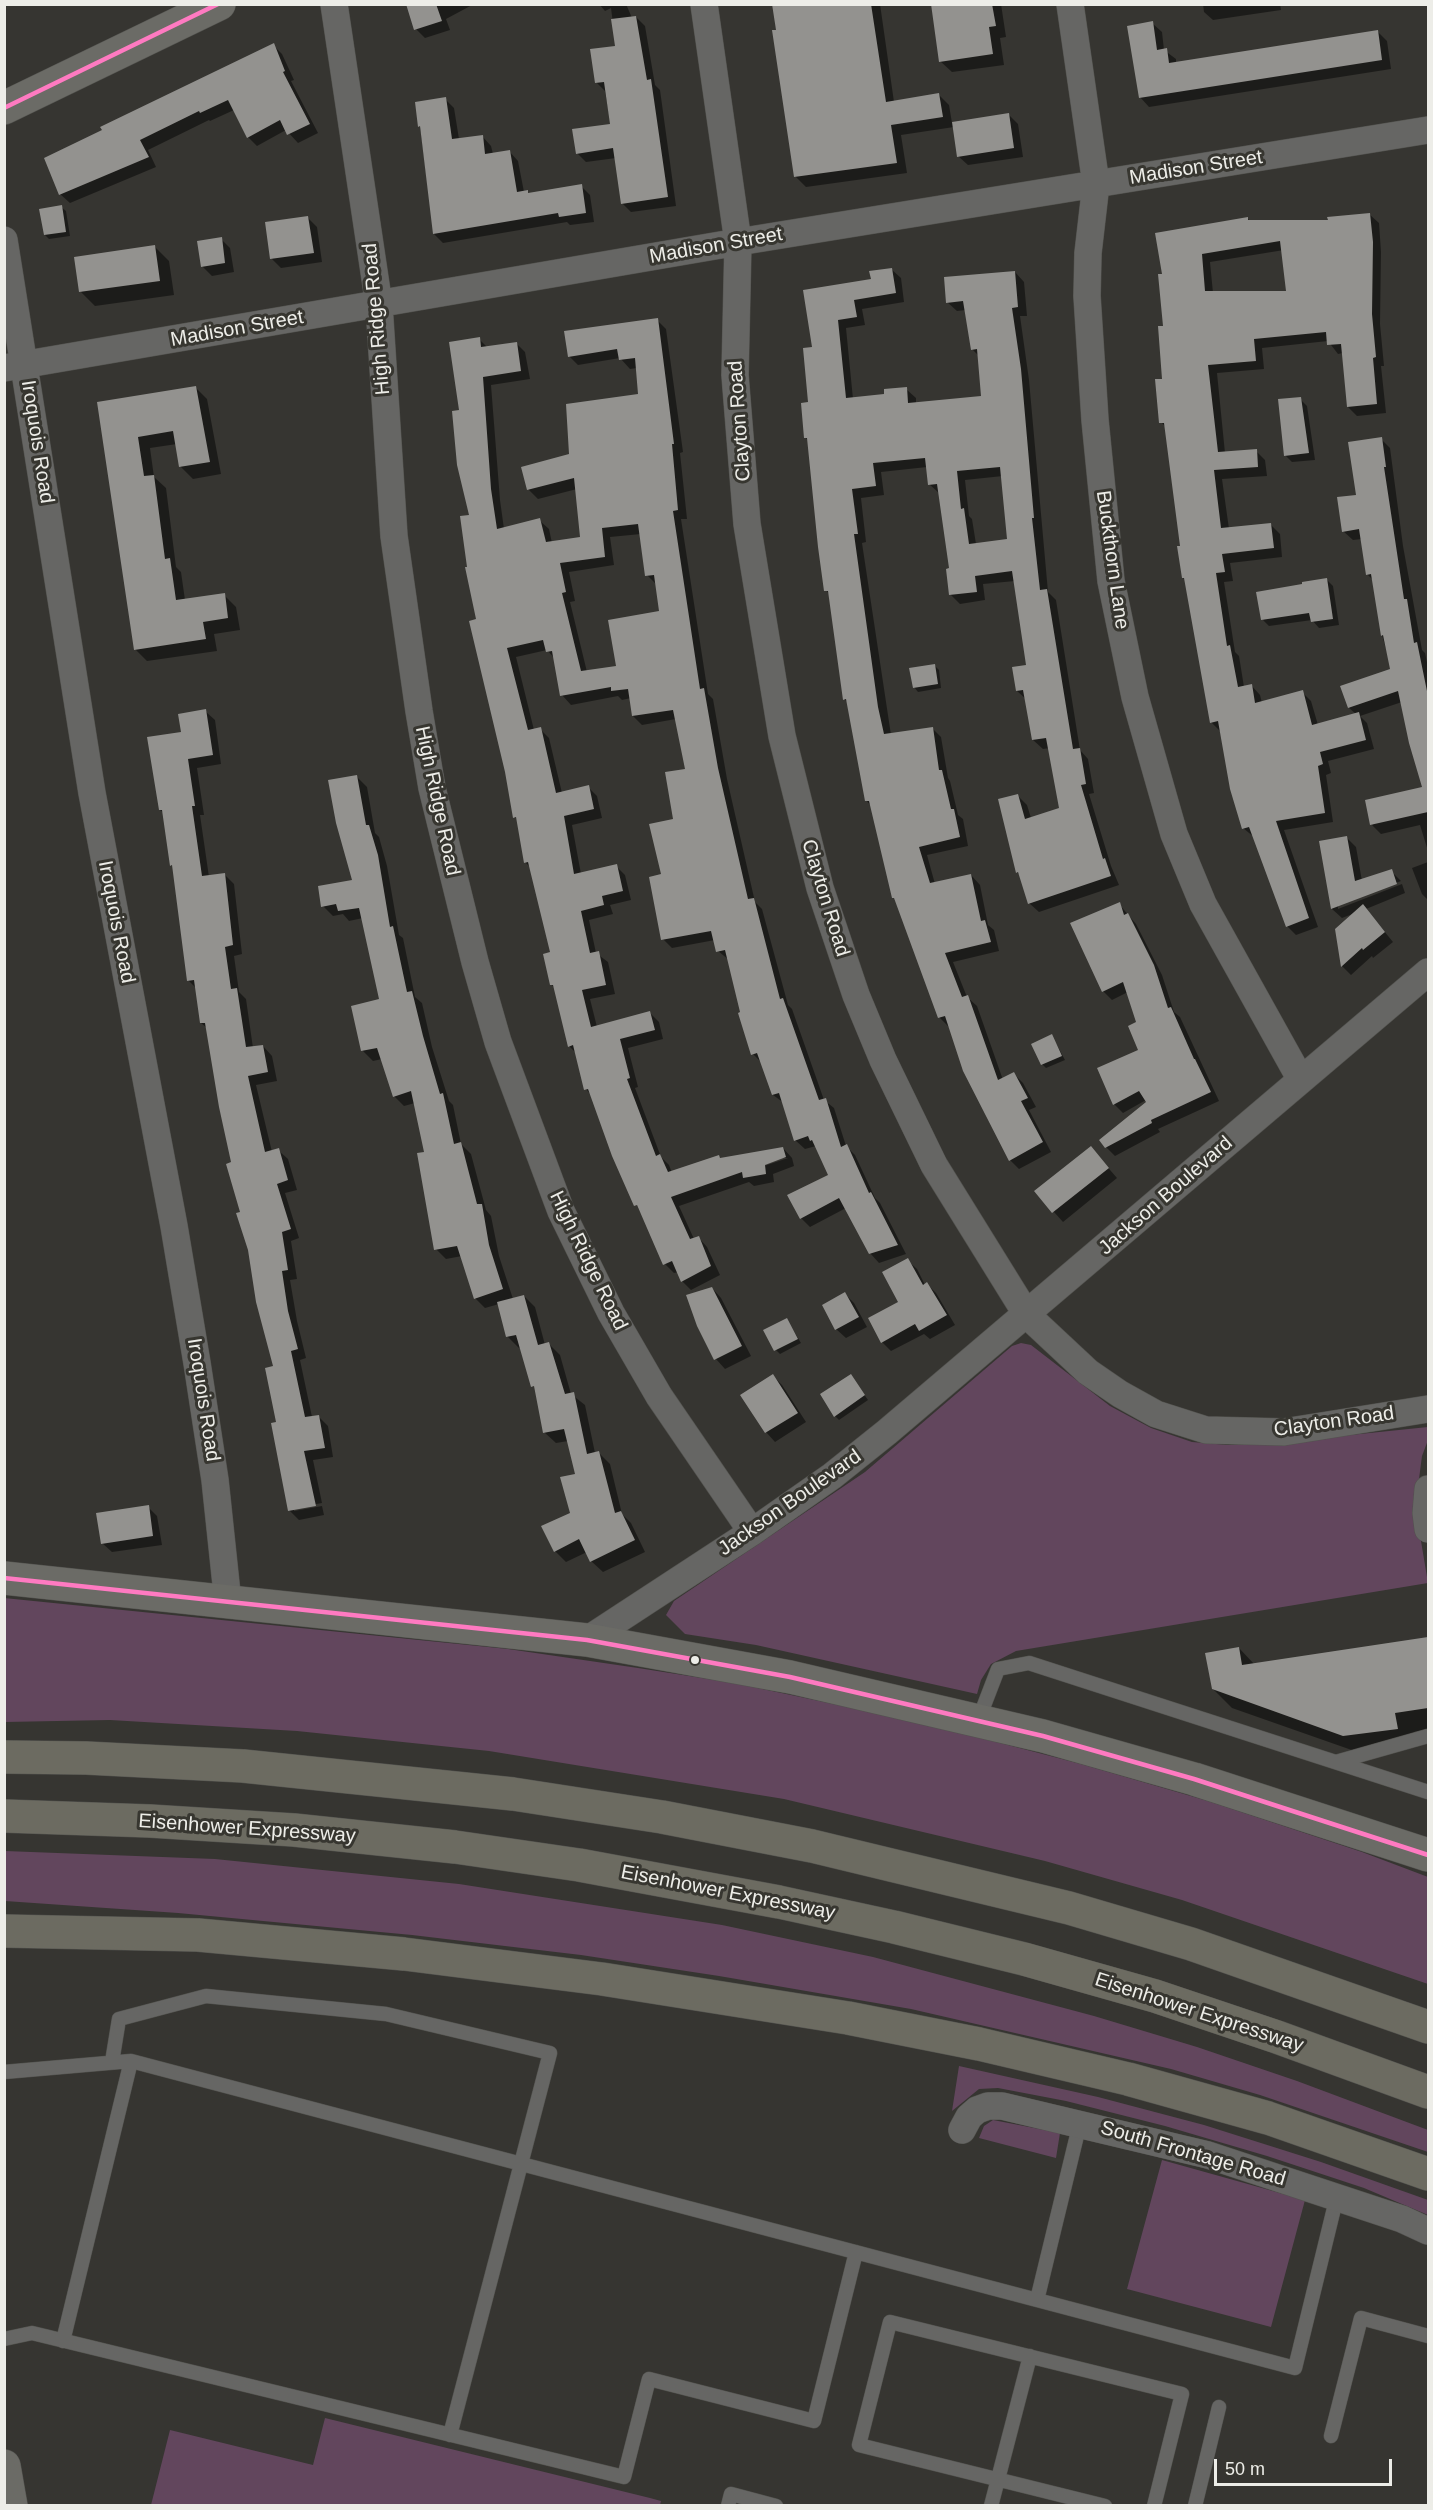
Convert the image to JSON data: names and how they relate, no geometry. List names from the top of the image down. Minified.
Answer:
{"streets":{"highway":["Eisenhower Expressway"],"street":["Madison Street","High Ridge Road","Clayton Road","Iroquois Road","Buckthorn Lane","Jackson Boulevard","South Frontage Road"]},"crossings":[["Madison Street","High Ridge Road"],["Madison Street","Clayton Road"],["Madison Street","Iroquois Road"],["Madison Street","Buckthorn Lane"],["High Ridge Road","Jackson Boulevard"],["Clayton Road","Jackson Boulevard"],["Buckthorn Lane","Jackson Boulevard"]],"scale_bar":"50 m"}
